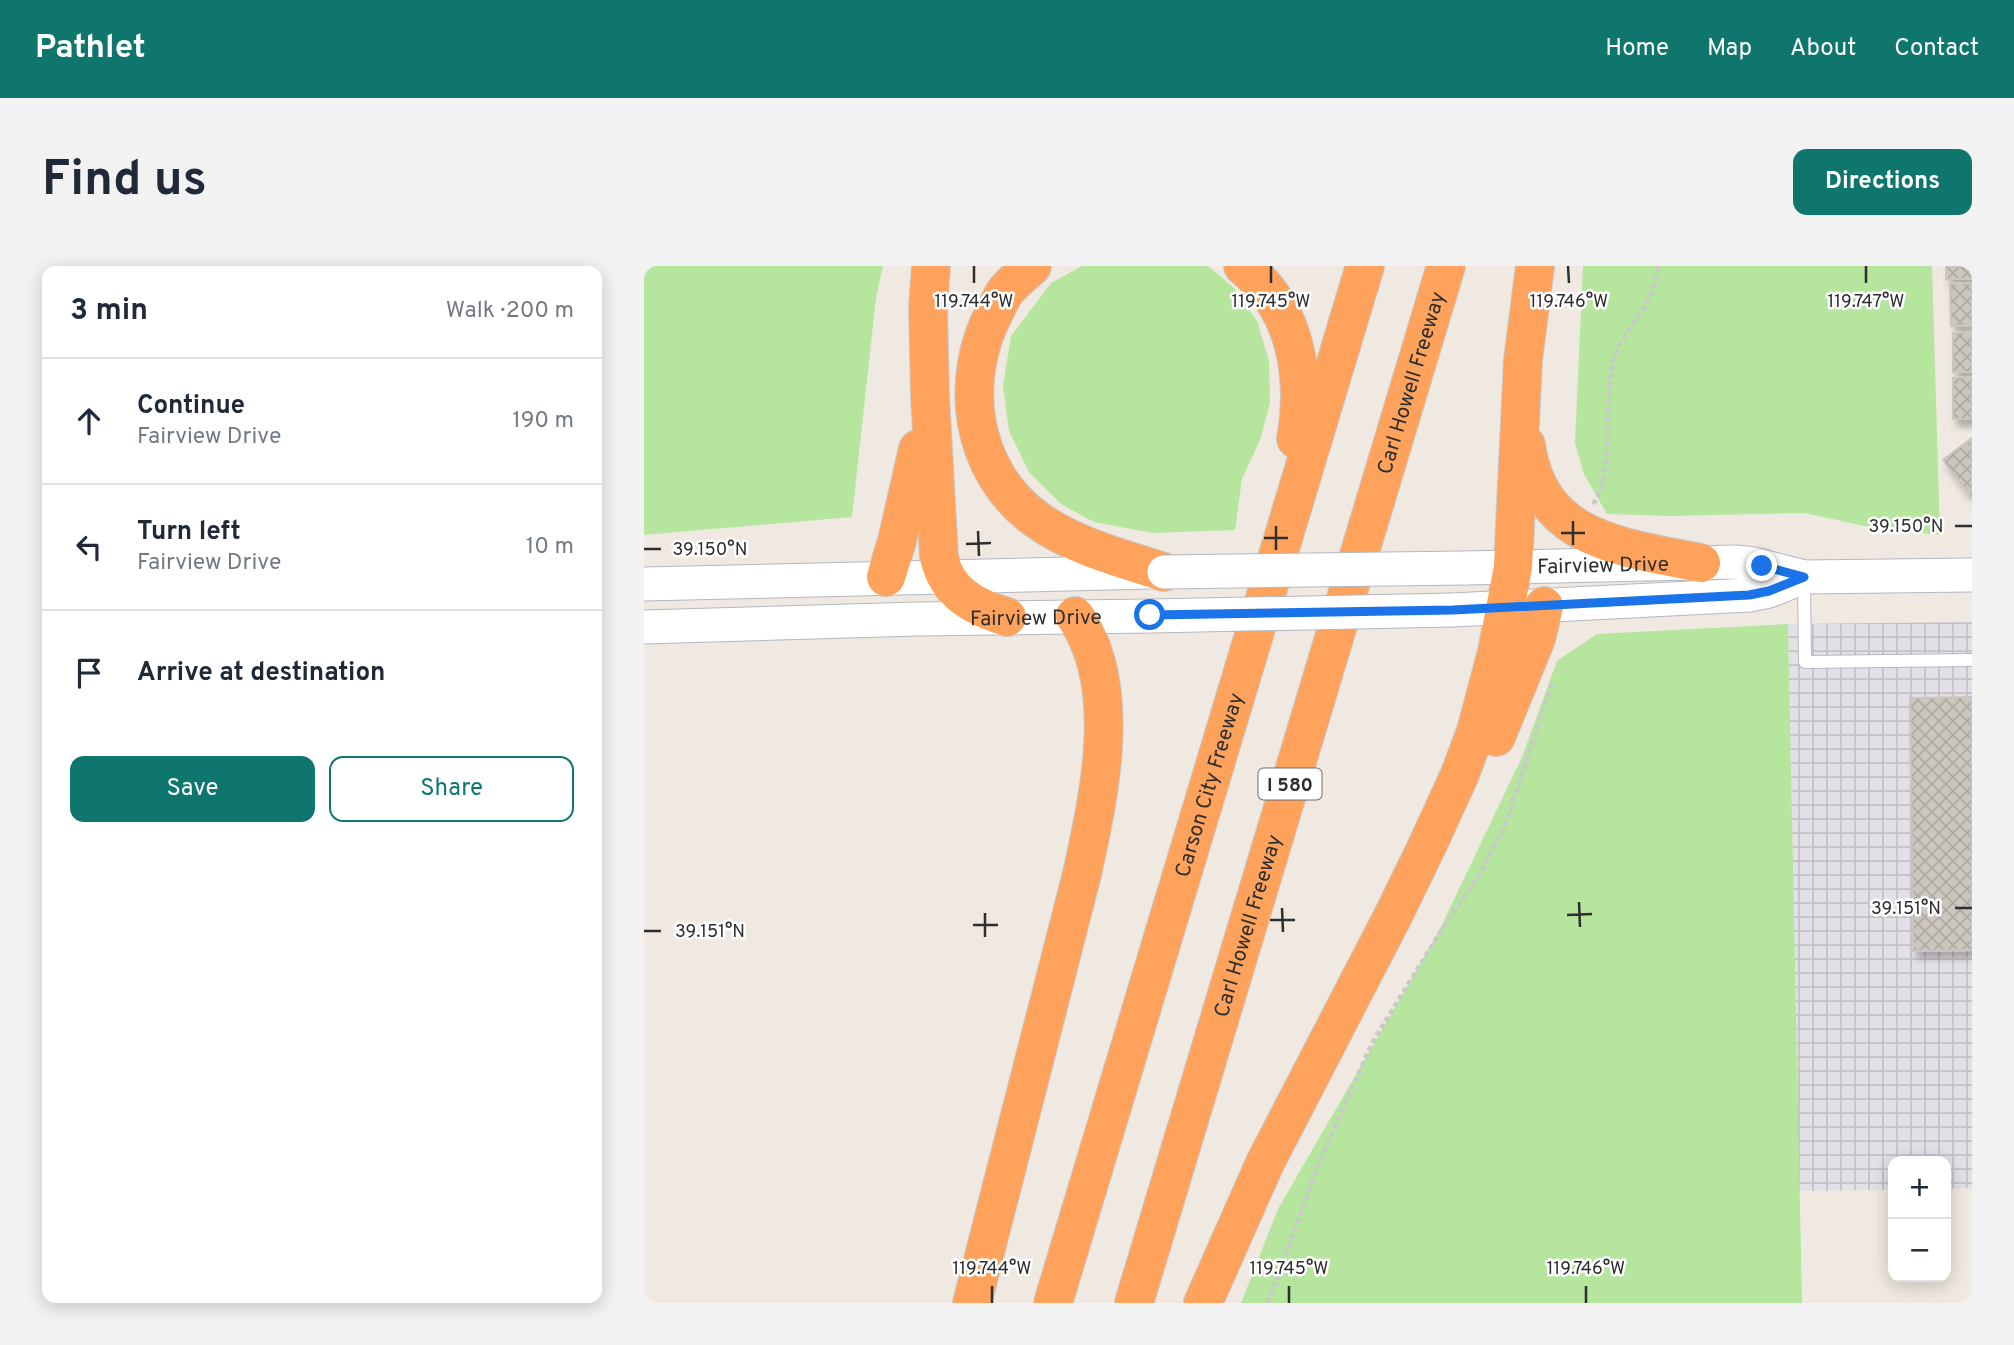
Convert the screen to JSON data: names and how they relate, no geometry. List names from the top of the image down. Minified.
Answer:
{"streets":{"highway":["Carl Howell Freeway","I 580","Carson City Freeway"],"main road":["Fairview Drive"]},"page":{"header":"Pathlet","nav":["Home","Map","About","Contact"],"buttons":["Directions",["Save","Share"]],"title":"Find us","heading":["3 min","Walk · 200 m"],"list":[["Continue","Fairview Drive","190 m"],["Turn left","Fairview Drive","10 m"],"Arrive at destination"],"map_buttons":["+","−"]},"coordinates":["119.744°W","119.745°W","119.746°W","119.747°W","39.150°N","39.151°N"]}
